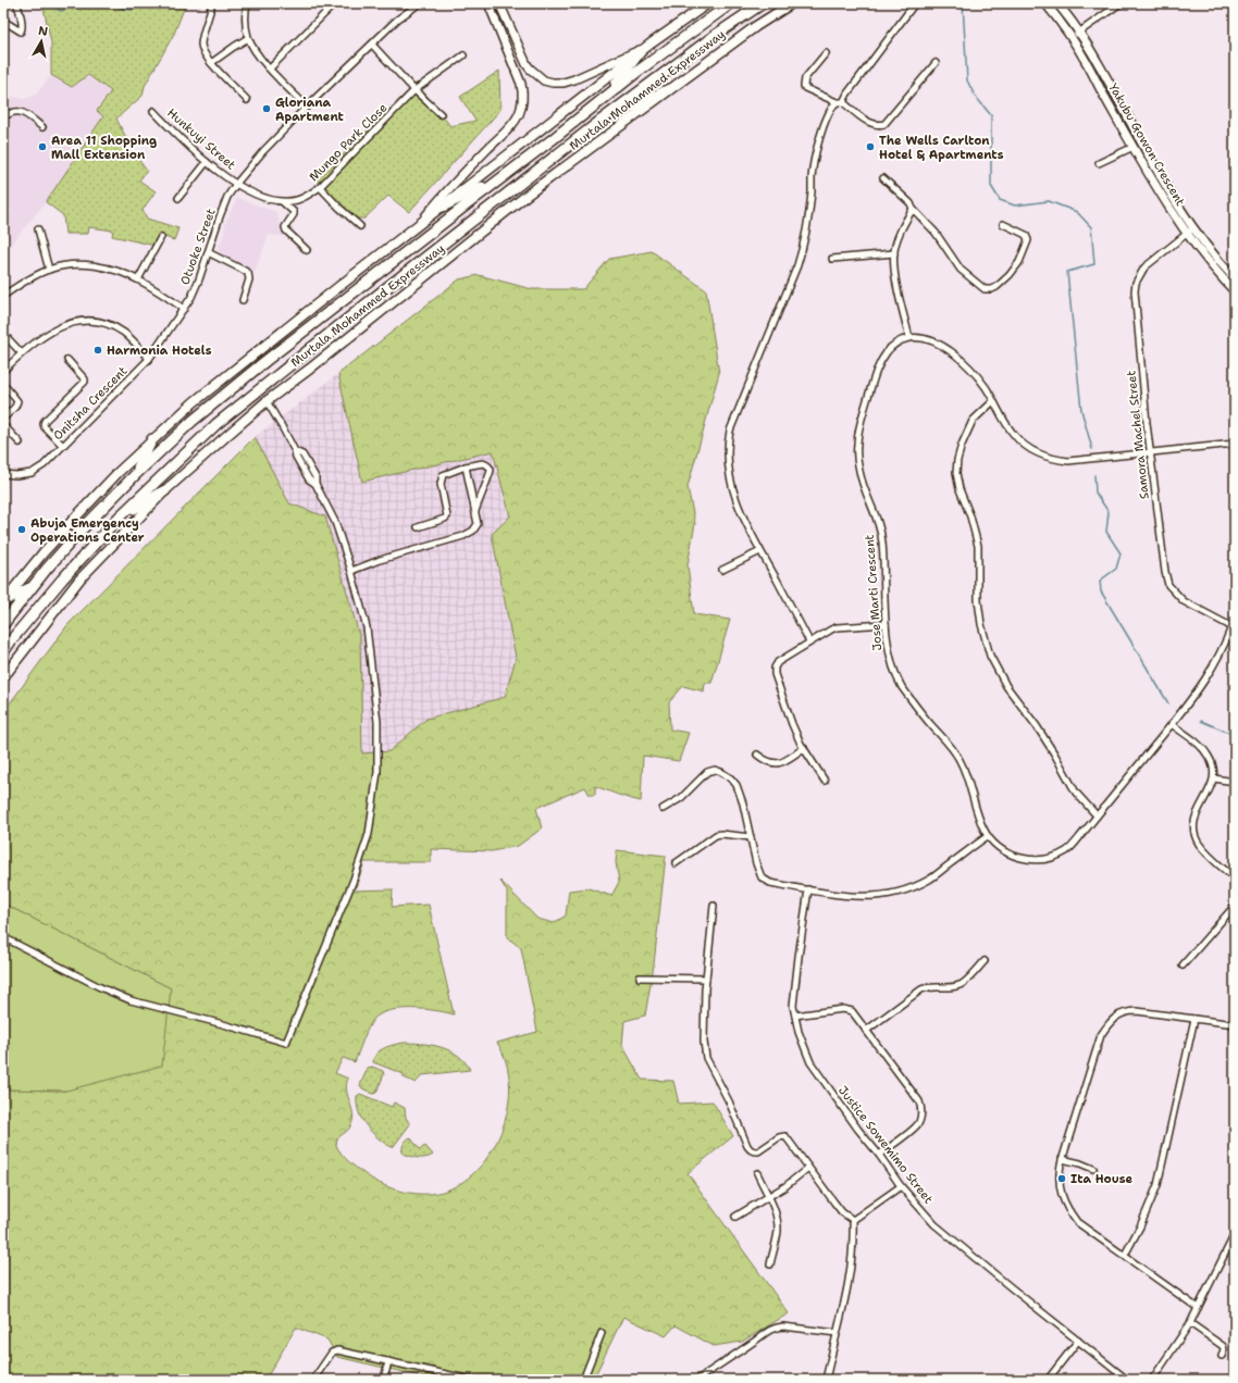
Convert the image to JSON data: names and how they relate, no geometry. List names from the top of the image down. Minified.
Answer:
{"streets":{"highway":["Murtala Mohammed Expressway"],"main road":["Yakubu Gowon Crescent"],"street":["Hunkuyi Street","Mungo Park Close","Otuoke Street","Onitsha Crescent","Samora Machel Street","Jose Marti Crescent","Justice Sowemimo Street"]},"crossings":[["Hunkuyi Street","Mungo Park Close"],["Hunkuyi Street","Otuoke Street"],["Mungo Park Close","Otuoke Street"],["Yakubu Gowon Crescent","Samora Machel Street"],["Otuoke Street","Onitsha Crescent"],["Samora Machel Street","Jose Marti Crescent"]],"places":["Gloriana Apartment","Area 11 Shopping Mall Extension","The Wells Carlton Hotel & Apartments","Harmonia Hotels","Abuja Emergency Operations Center","Ita House"],"north":"top"}
